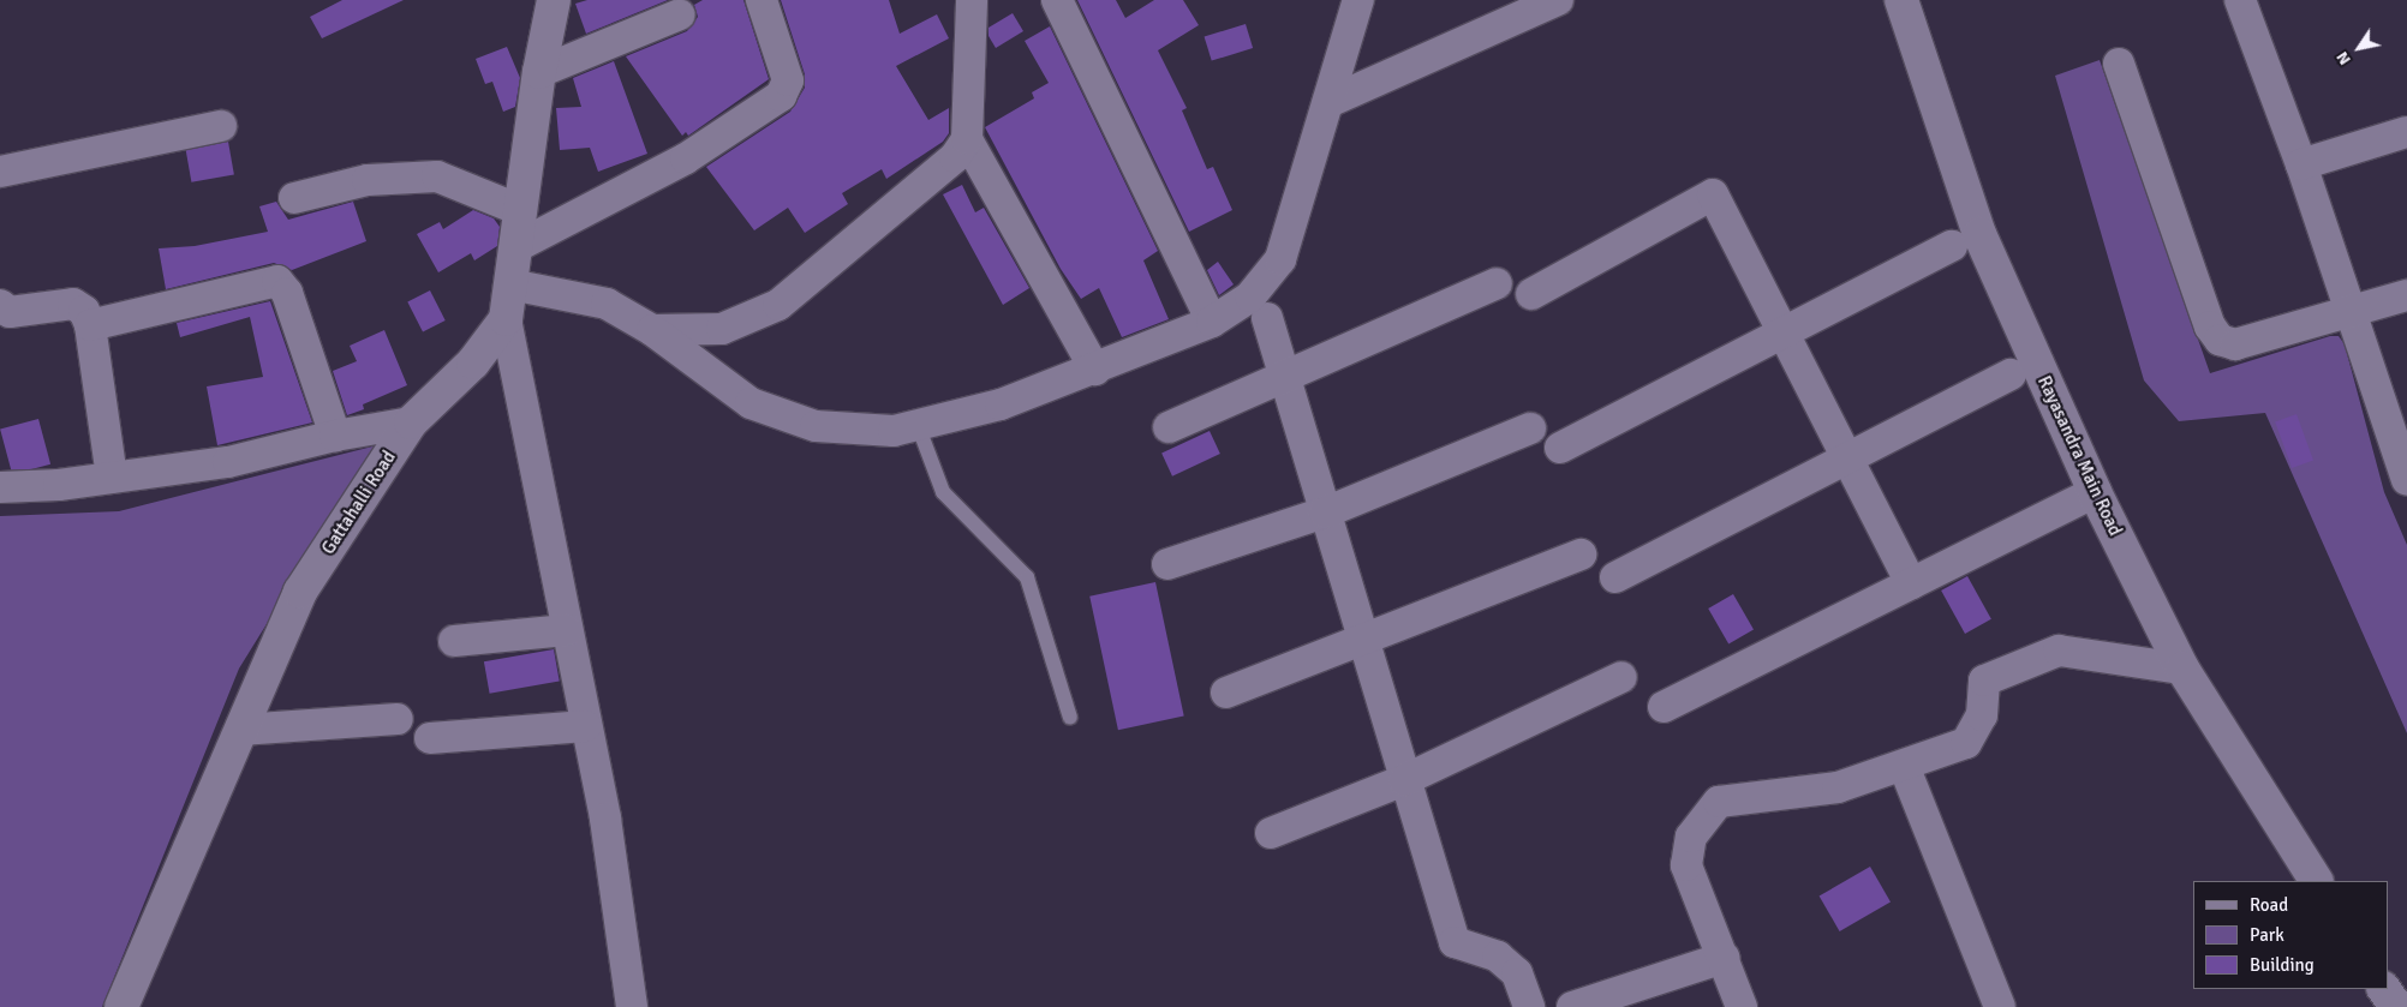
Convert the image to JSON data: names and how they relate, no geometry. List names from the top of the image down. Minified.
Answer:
{"streets":{"main road":["Rayasandra Main Road","Gattahalli Road"]},"legend":["Road","Park","Building"],"north":"bottom left"}
